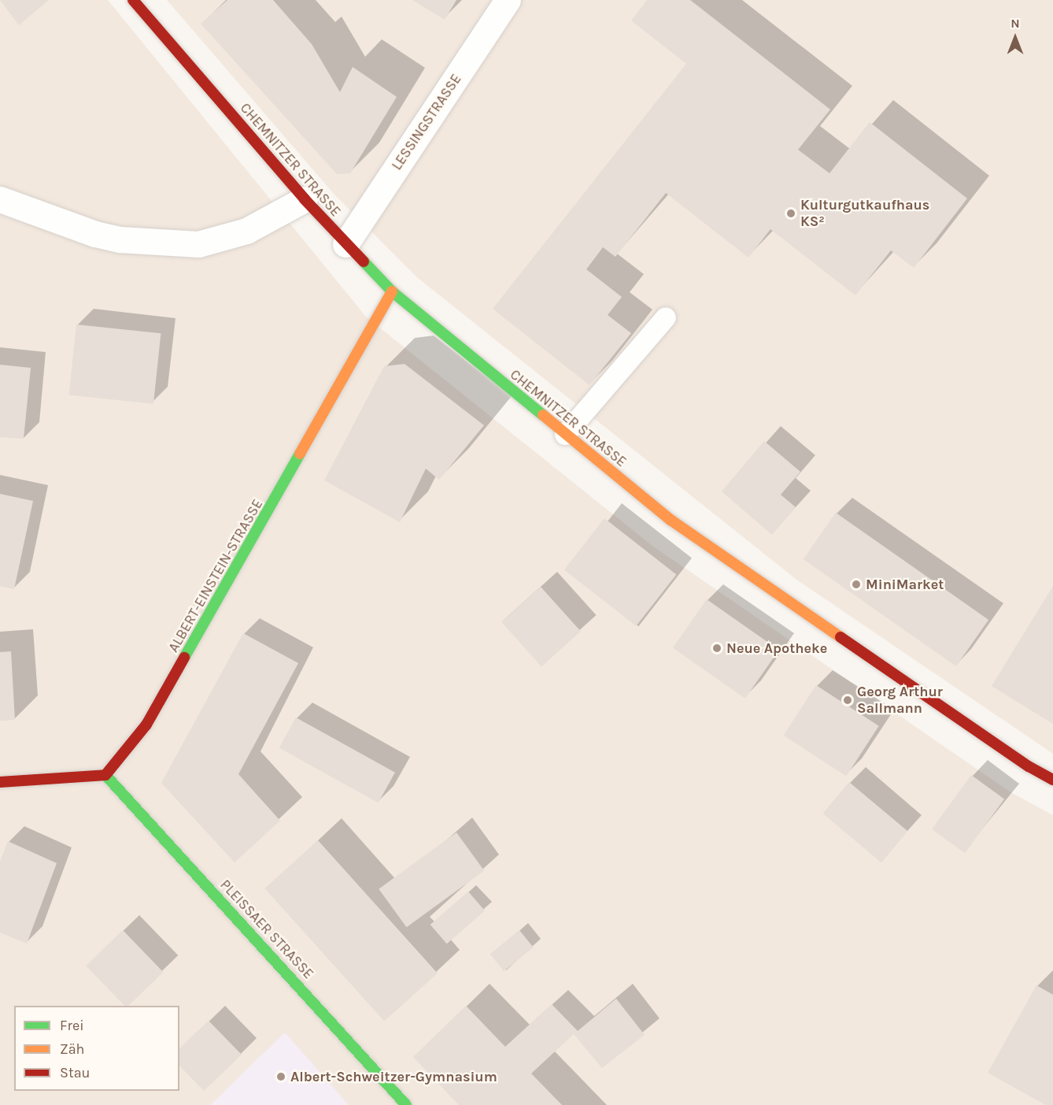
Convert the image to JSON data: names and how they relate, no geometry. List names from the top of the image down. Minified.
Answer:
{"streets":{"street":["LESSINGSTRASSE","CHEMNITZER STRASSE","ALBERT-EINSTEIN-STRASSE","PLEISSAER STRASSE"]},"crossings":[["LESSINGSTRASSE","CHEMNITZER STRASSE"],["CHEMNITZER STRASSE","ALBERT-EINSTEIN-STRASSE"],["ALBERT-EINSTEIN-STRASSE","PLEISSAER STRASSE"]],"places":["Kulturgutkaufhaus KS²","MiniMarket","Neue Apotheke","Georg Arthur Sallmann","Albert-Schweitzer-Gymnasium"],"legend":["Frei","Zäh","Stau"],"north":"top"}
